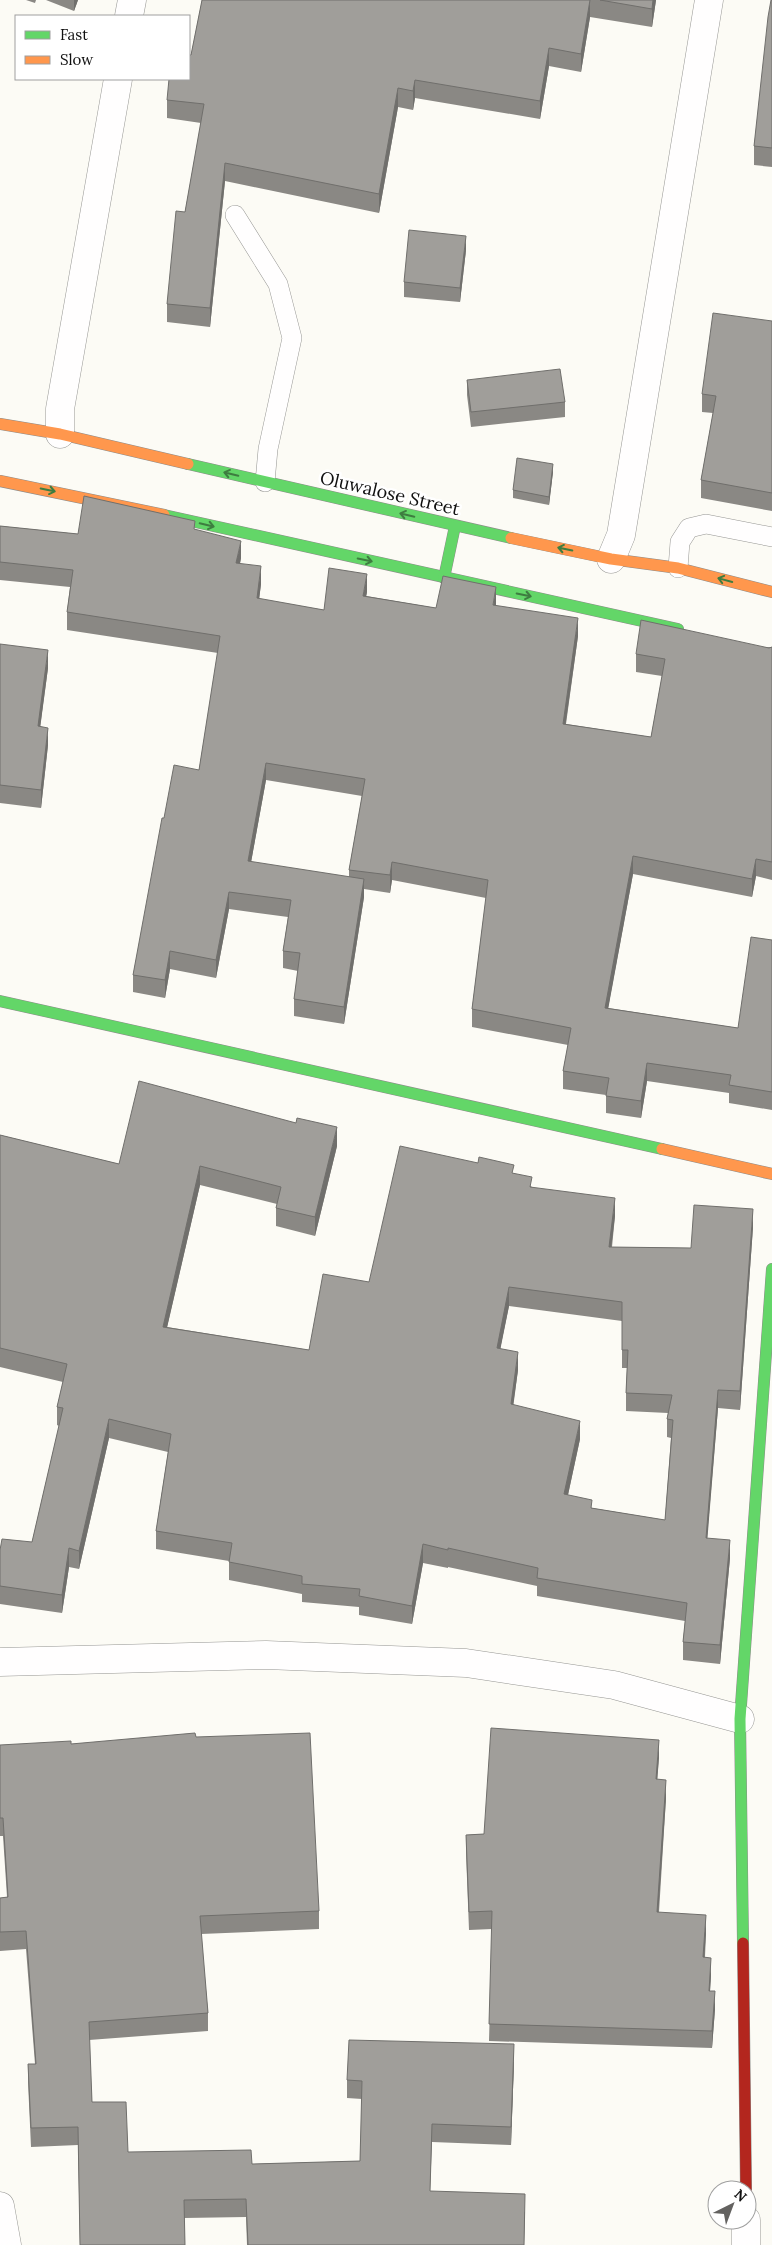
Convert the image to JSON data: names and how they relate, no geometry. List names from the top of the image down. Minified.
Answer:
{"streets":{"street":["Oluwalose Street"]},"legend":["Fast","Slow"],"north":"top right"}
